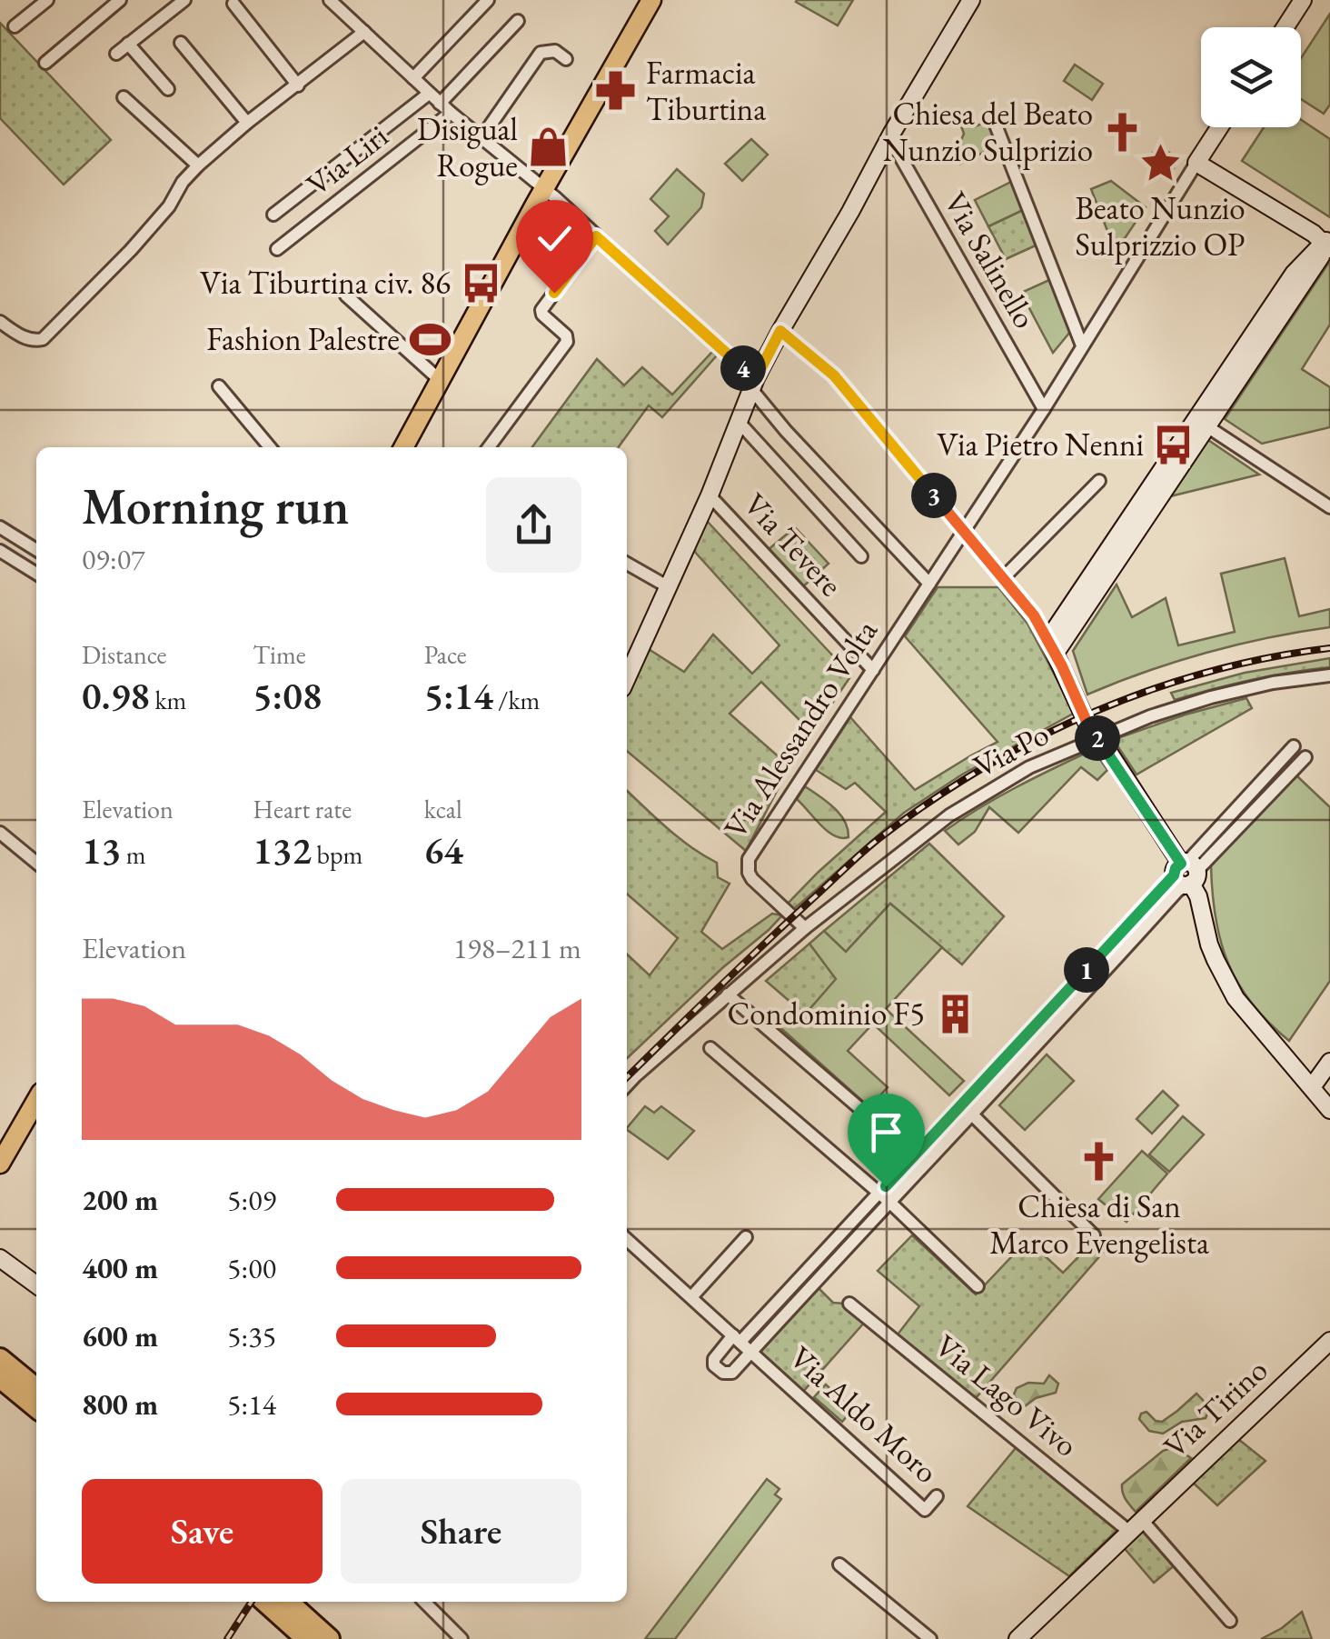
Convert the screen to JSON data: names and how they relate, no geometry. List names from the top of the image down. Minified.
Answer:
{"streets":{"street":["Via Liri","Via Salinello","Via Tevere","Via Alessandro Volta","Via Po","Via Lago Vivo","Via Tirino","Via Aldo Moro"]},"crossings":[["Via Salinello","Via Alessandro Volta"],["Via Tevere","Via Alessandro Volta"],["Via Alessandro Volta","Via Po"],["Via Lago Vivo","Via Tirino"]],"places":{"pharmacy":["Farmacia Tiburtina"],"church":["Chiesa del Beato Nunzio Sulprizio","Chiesa di San Marco Evengelista"],"shop":["Disigual Rogue"],"place":["Beato Nunzio Sulprizzio OP"],"bus stop":["Via Tiburtina civ. 86","Via Pietro Nenni"],"sports":["Fashion Palestre"],"building":["Condominio F5"]},"page":{"pins":["4","3","2","1"],"heading":["Morning run","09:07"],"stats":[["Distance","0.98 km"],["Time","5:08"],["Pace","5:14 /km"],["Elevation","13 m"],["Heart rate","132 bpm"],["kcal","64"]],"chart":["Elevation","198–211 m"],"list":[{"name":"200 m","note":"5:09"},{"name":"400 m","note":"5:00"},{"name":"600 m","note":"5:35"},{"name":"800 m","note":"5:14"}],"buttons":["Save","Share"]}}
